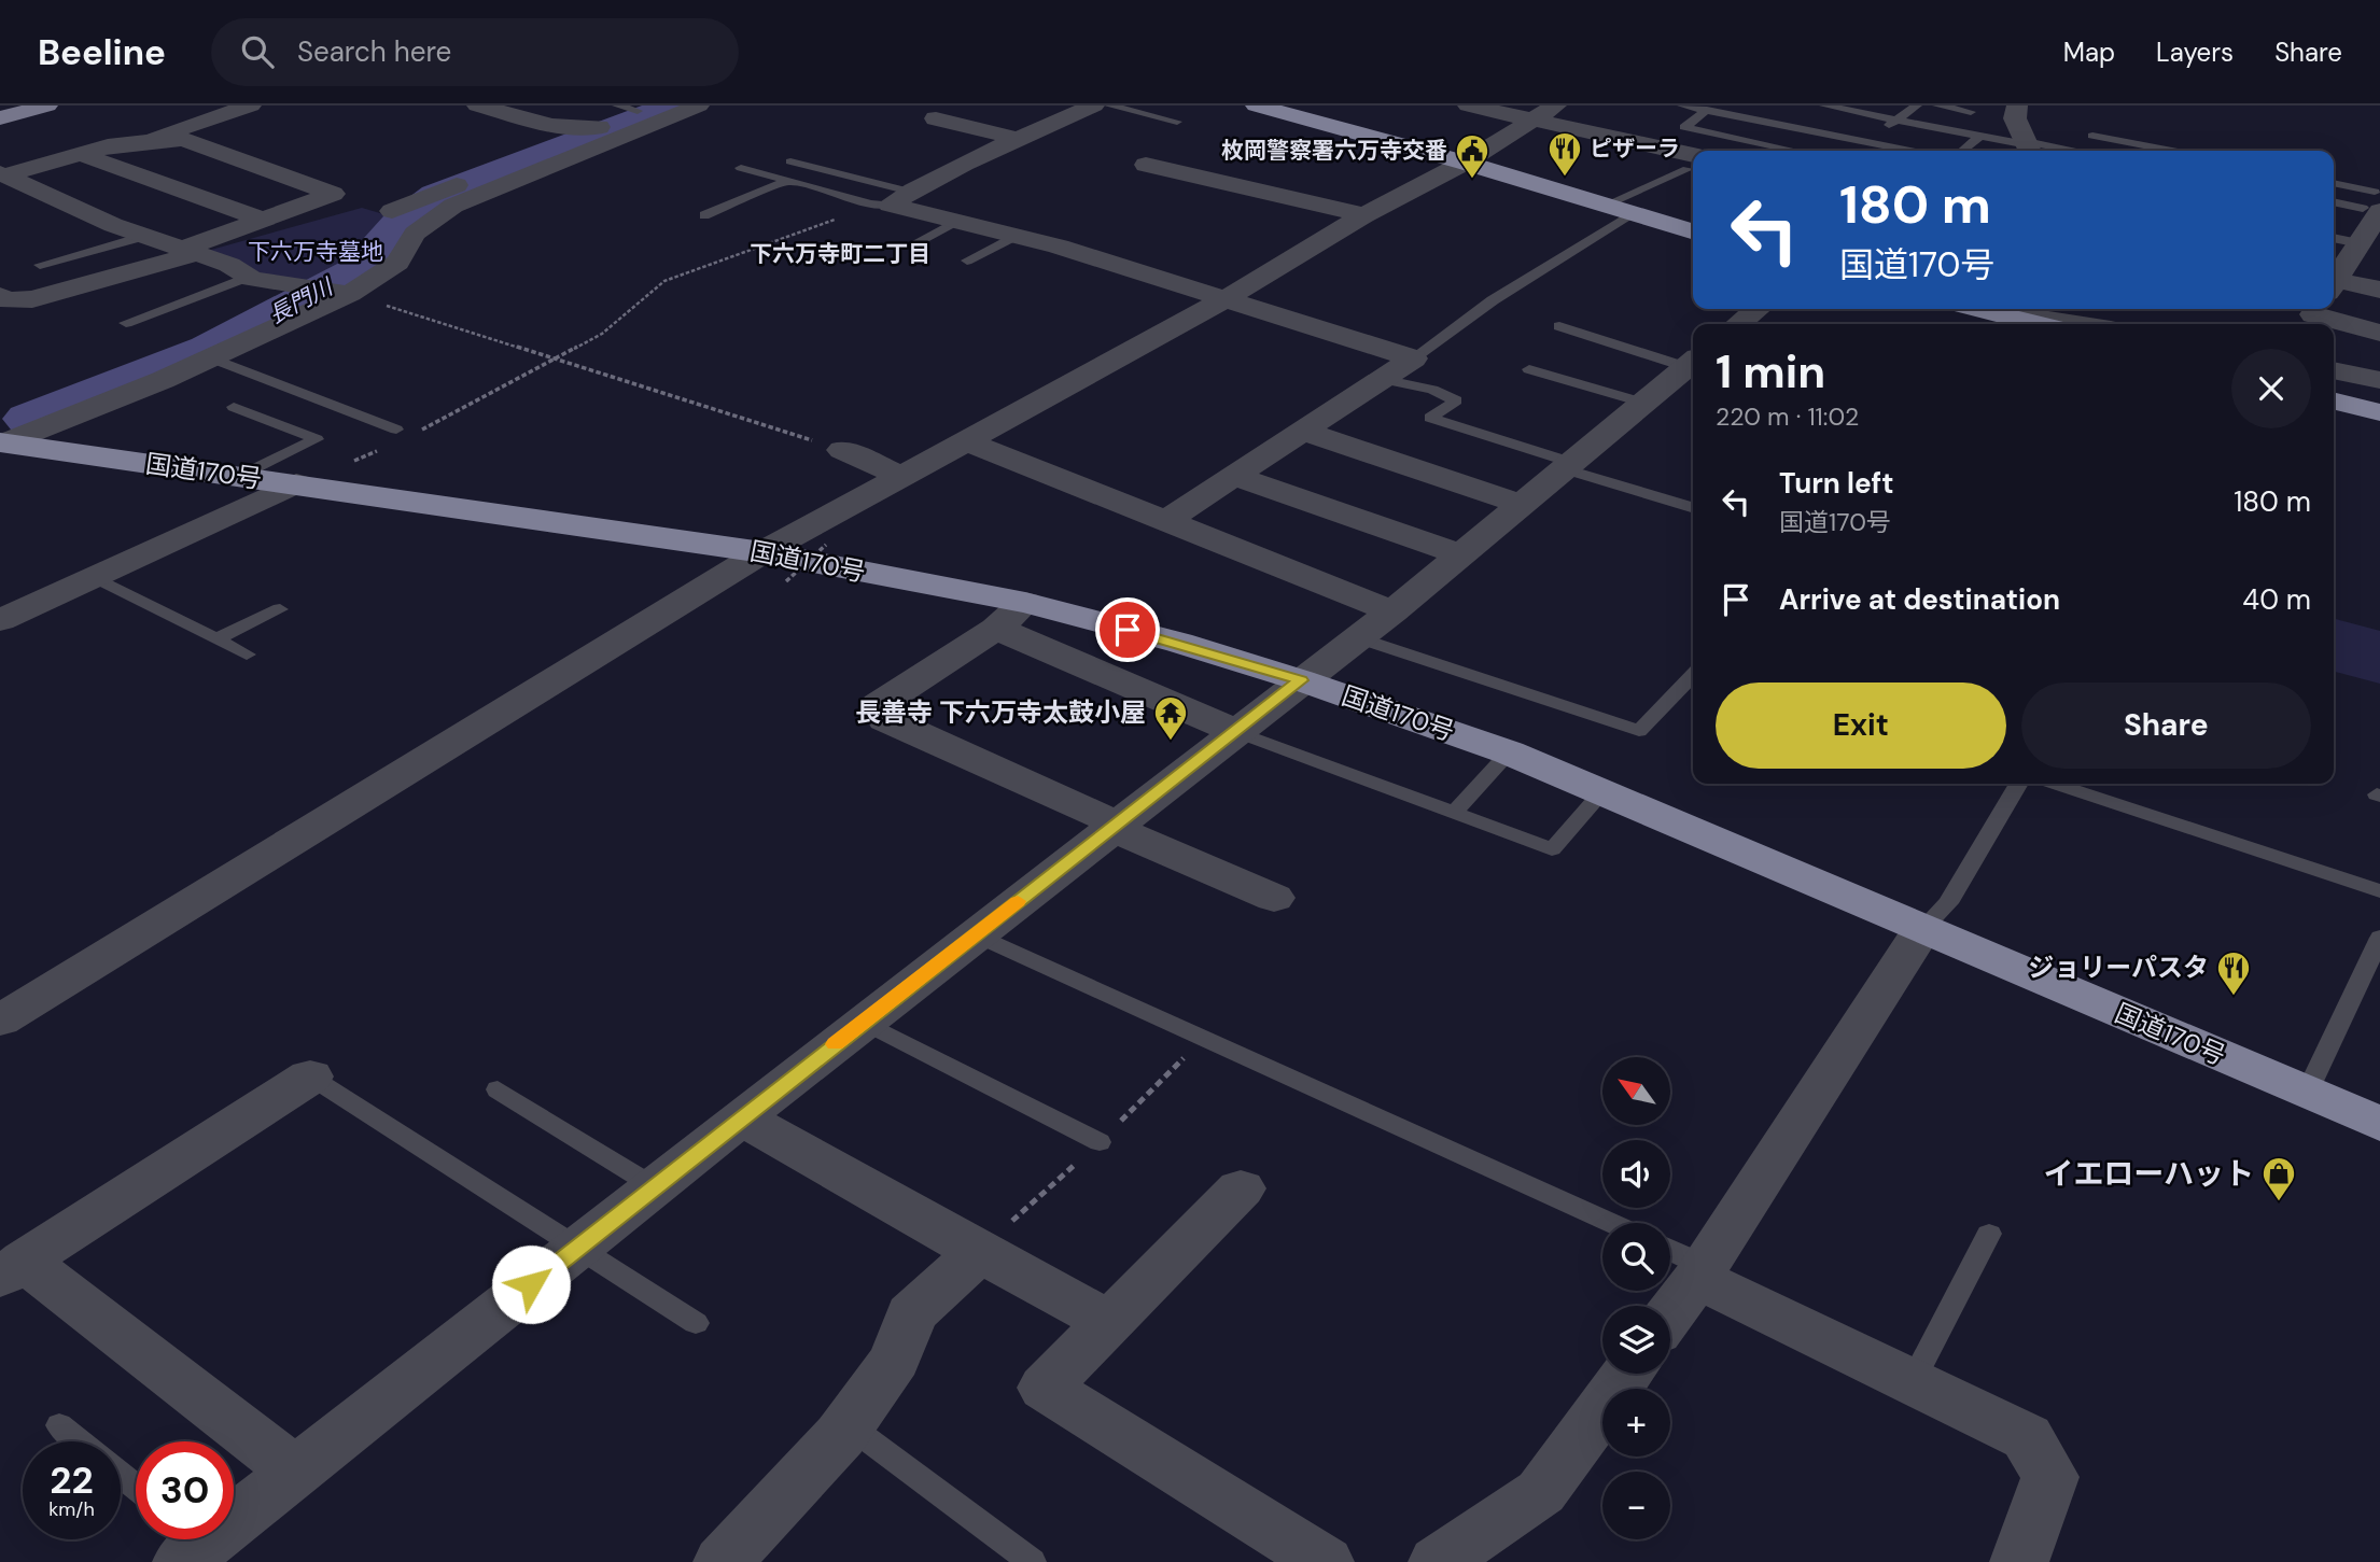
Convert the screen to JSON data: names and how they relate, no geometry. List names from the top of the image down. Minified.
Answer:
{"streets":{"highway":["国道170号"]},"districts":["下六万寺町二丁目"],"water":["長門川"],"parks":["下六万寺墓地"],"places":{"restaurant":["ピザーラ","ジョリーパスタ"],"public building":["枚岡警察署六万寺交番"],"temple":["長善寺 下六万寺太鼓小屋"],"shop":["イエローハット"]},"north":"top left","page":{"header":"Beeline","search":"Search here","nav":["Map","Layers","Share"],"turn":["180 m","国道170号"],"heading":["1 min","220 m · 11:02"],"list":[{"name":"Turn left","note":"国道170号","value":"180 m"},{"name":"Arrive at destination","value":"40 m"}],"buttons":["Exit","Share"],"map_buttons":["+","−"],"speed":"22 km/h","limit":"30"}}
